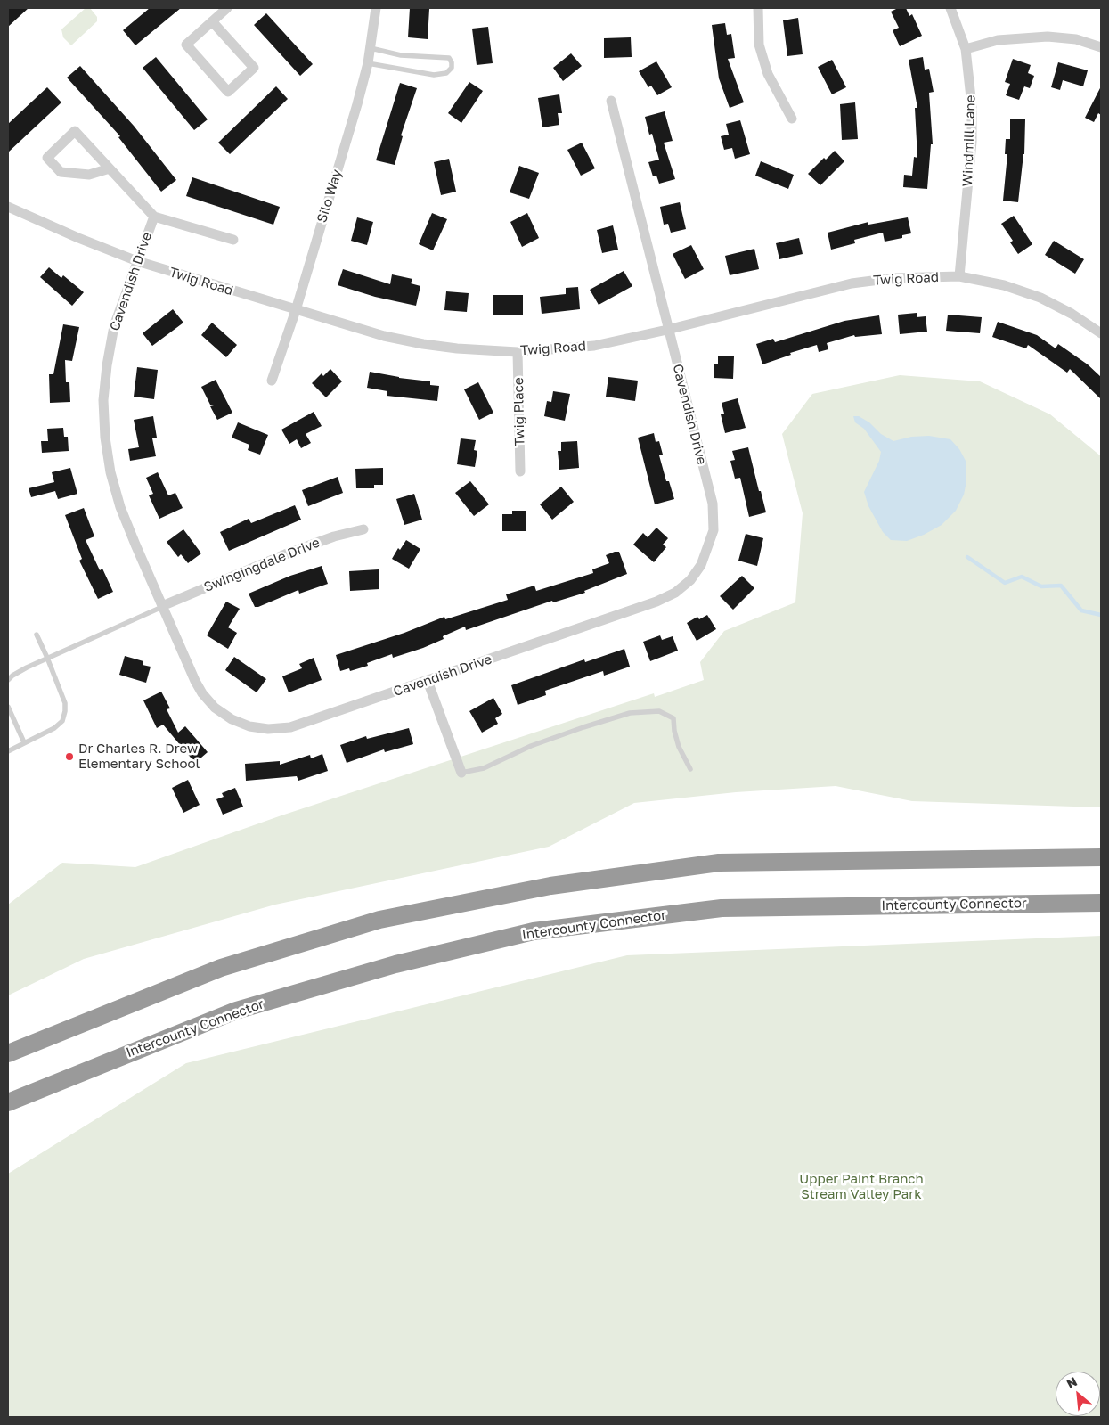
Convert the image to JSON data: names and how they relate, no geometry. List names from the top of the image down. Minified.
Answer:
{"streets":{"highway":["Intercounty Connector"],"street":["Windmill Lane","Silo Way","Twig Road","Cavendish Drive","Twig Place","Swingingdale Drive"]},"crossings":[["Windmill Lane","Twig Road"],["Silo Way","Twig Road"],["Twig Road","Cavendish Drive"],["Twig Road","Twig Place"],["Cavendish Drive","Swingingdale Drive"]],"parks":["Upper Paint Branch Stream Valley Park"],"places":["Dr Charles R. Drew Elementary School"],"north":"top left"}
